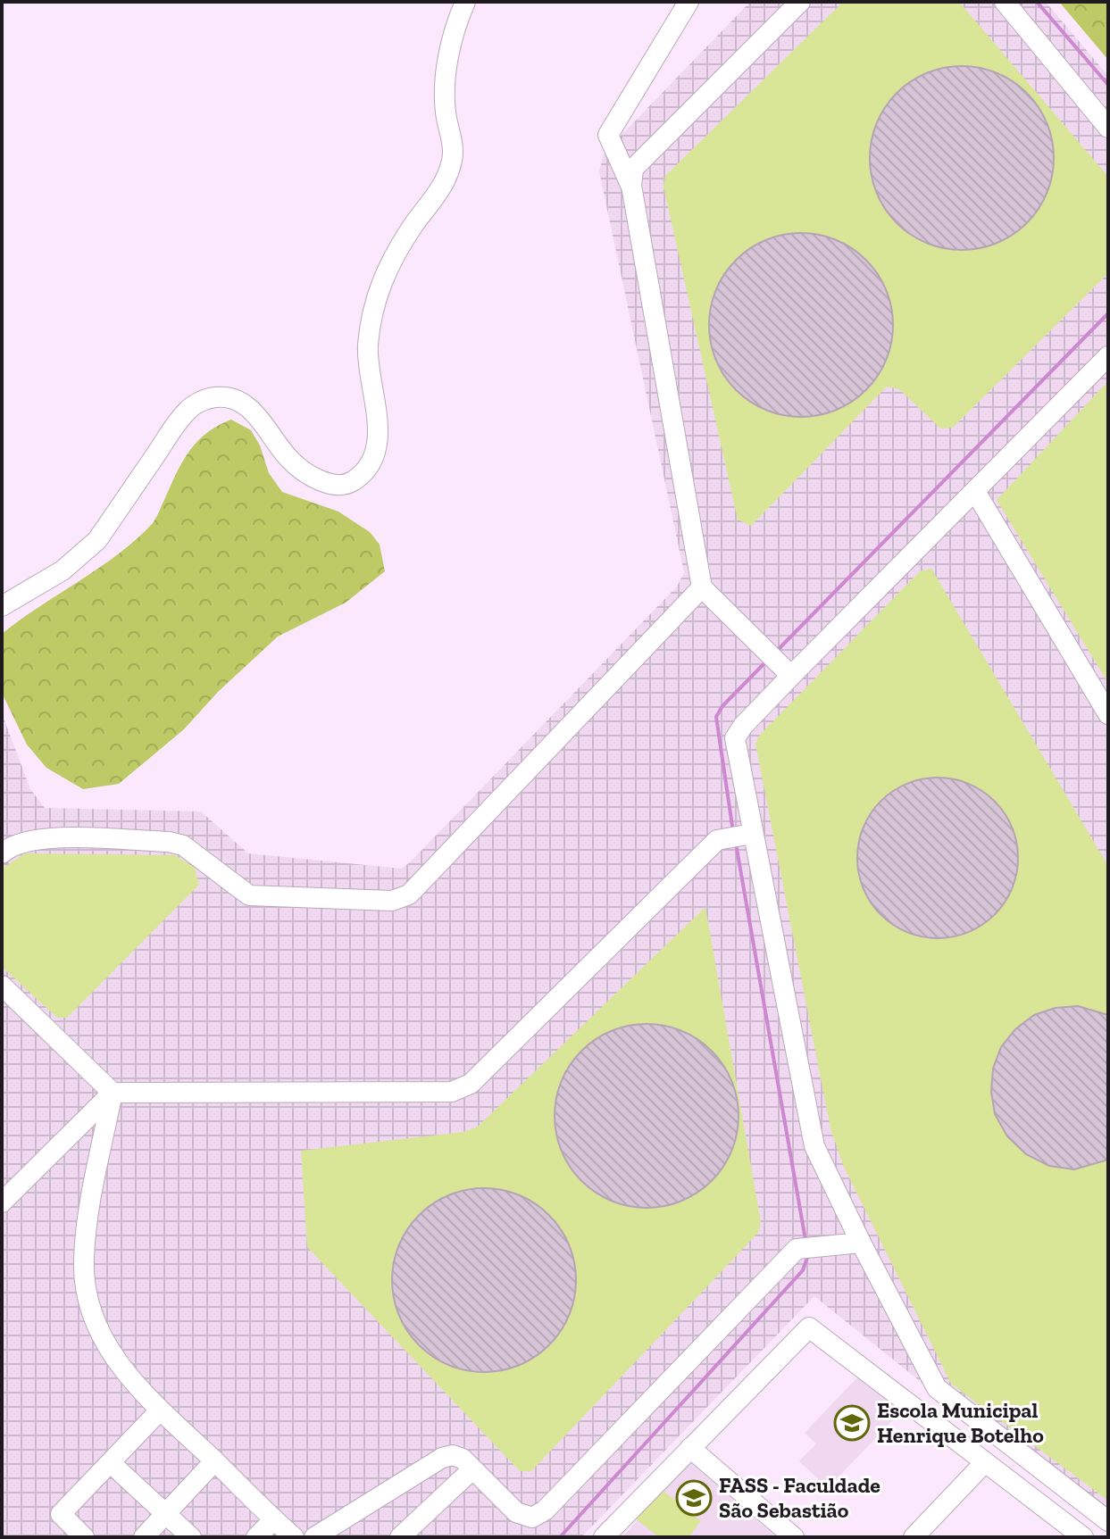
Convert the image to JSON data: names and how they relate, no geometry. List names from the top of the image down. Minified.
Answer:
{"places":{"school or university":["Escola Municipal Henrique Botelho","FASS - Faculdade São Sebastião"]}}
